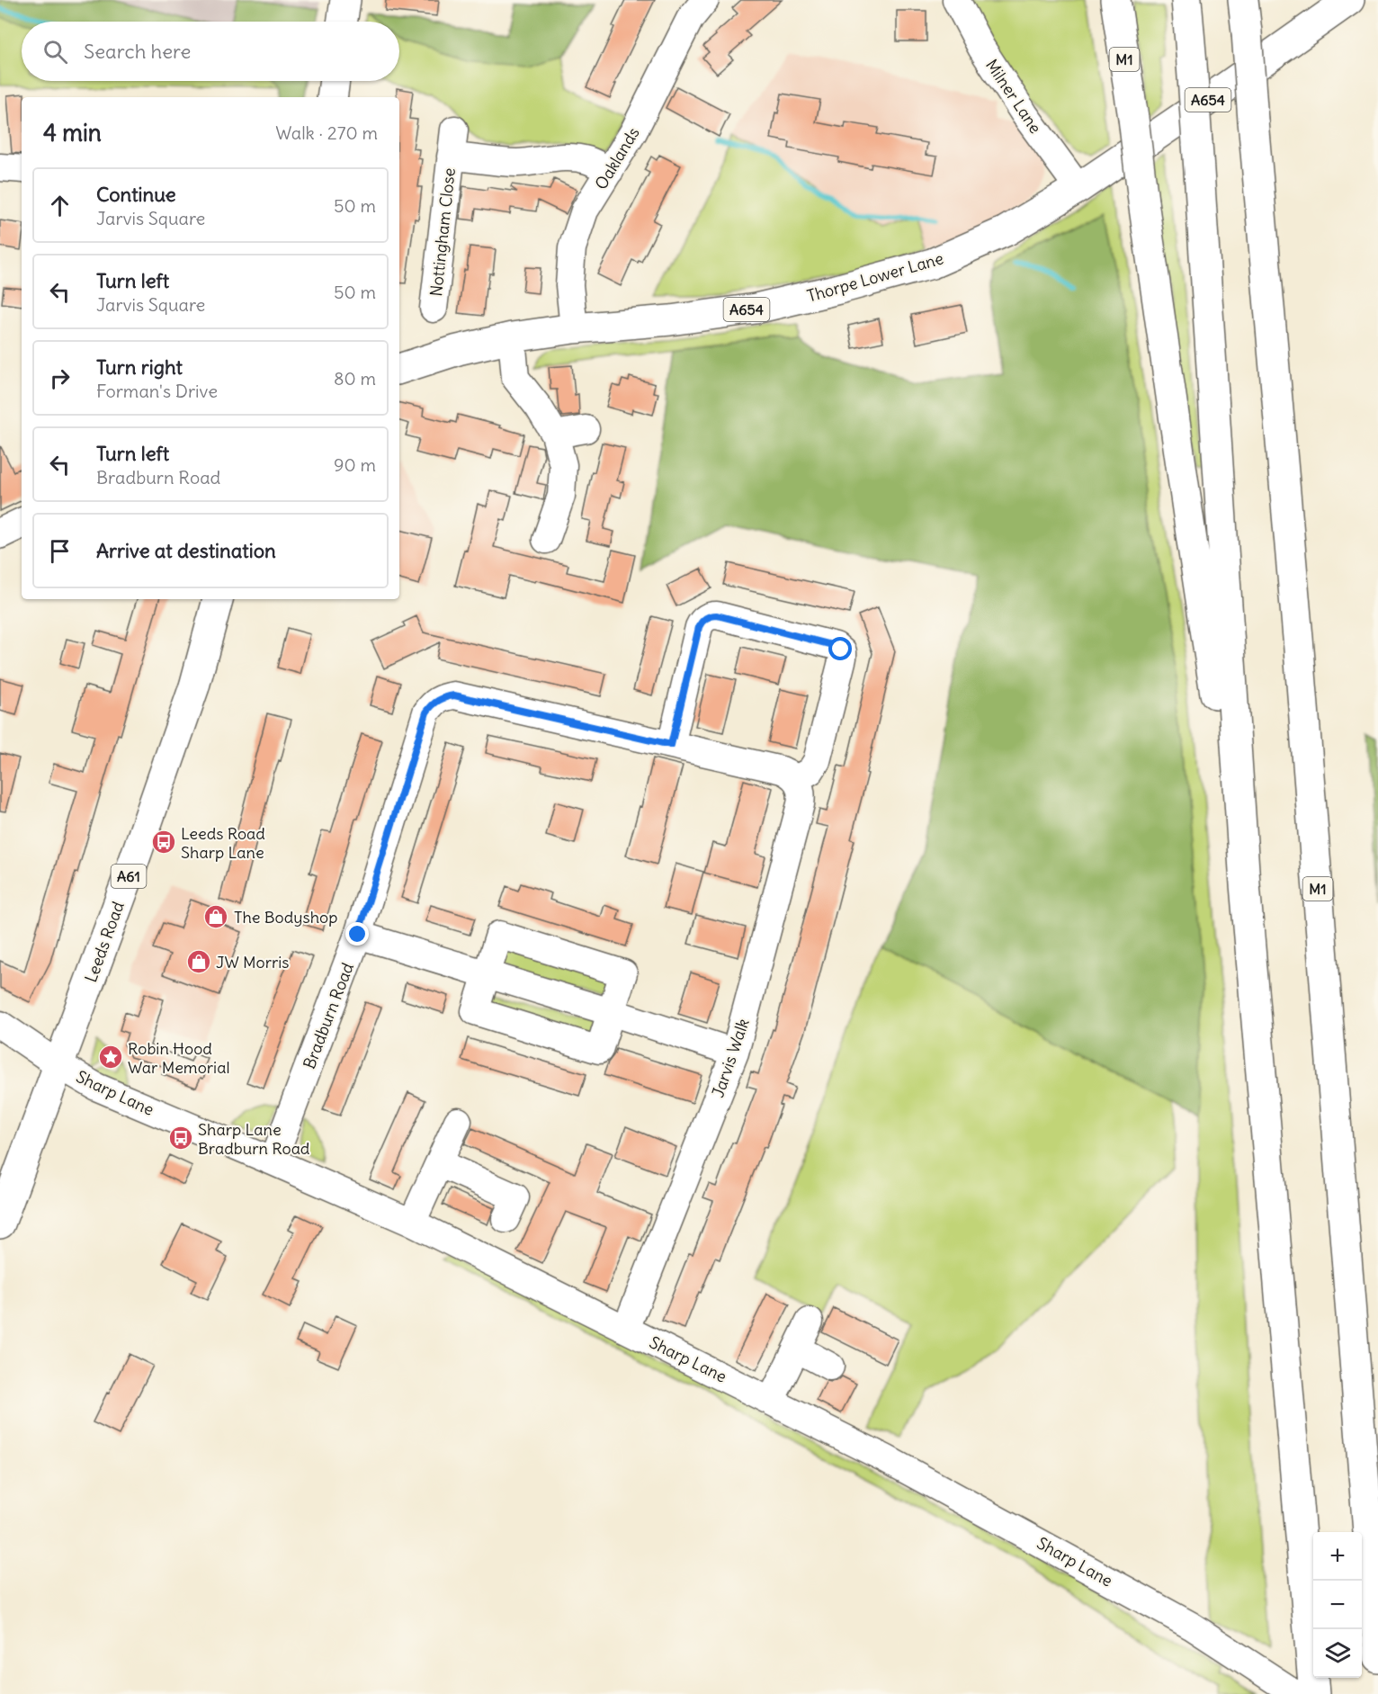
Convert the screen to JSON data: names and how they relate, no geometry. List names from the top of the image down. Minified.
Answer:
{"streets":{"main road":["M1","A654","Thorpe Lower Lane","A61","Leeds Road"],"street":["Milner Lane","Oaklands","Nottingham Close","Bradburn Road","Jarvis Walk","Sharp Lane"]},"crossings":[["Milner Lane","Thorpe Lower Lane"],["Oaklands","Nottingham Close"],["Oaklands","Thorpe Lower Lane"],["Leeds Road","Sharp Lane"],["Bradburn Road","Sharp Lane"],["Jarvis Walk","Sharp Lane"]],"places":{"bus stop":["Leeds Road Sharp Lane","Sharp Lane Bradburn Road"],"shop":["The Bodyshop","JW Morris"],"place":["Robin Hood War Memorial"]},"page":{"search":"Search here","heading":["4 min","Walk · 270 m"],"list":[["Continue","Jarvis Square","50 m"],["Turn left","Jarvis Square","50 m"],["Turn right","Forman's Drive","80 m"],["Turn left","Bradburn Road","90 m"],"Arrive at destination"],"map_buttons":["+","−"]}}
